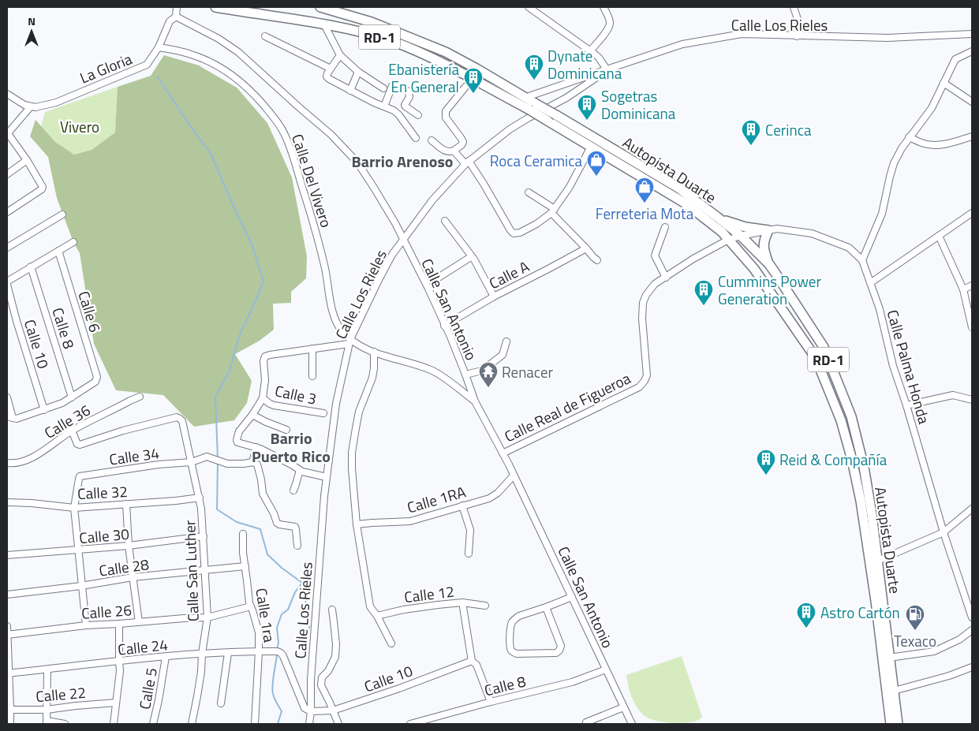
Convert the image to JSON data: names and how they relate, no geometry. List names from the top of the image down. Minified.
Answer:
{"streets":{"highway":["RD-1","Autopista Duarte"],"street":["Calle Los Rieles","La Gloria","Calle Del Vivero","Calle A","Calle San Antonio","Calle 6","Calle 8","Calle 10","Calle Palma Honda","Calle 3","Calle Real de Figueroa","Calle 36","Calle 34","Calle 32","Calle 1RA","Calle 30","Calle 28","Calle San Luther","Calle 12","Calle 26","Calle 1ra","Calle 24","Calle 5","Calle 22"]},"crossings":[["Calle Los Rieles","RD-1"],["Calle Los Rieles","Autopista Duarte"],["Calle Los Rieles","Calle Del Vivero"],["Calle Los Rieles","Calle San Antonio"],["Calle Los Rieles","Calle 10"],["Calle Los Rieles","Calle 24"],["RD-1","Autopista Duarte"],["La Gloria","Calle Del Vivero"],["La Gloria","Calle San Antonio"],["Autopista Duarte","Calle Palma Honda"],["Autopista Duarte","Calle Real de Figueroa"],["Calle Del Vivero","Calle San Antonio"],["Calle A","Calle San Antonio"],["Calle San Antonio","Calle 8"],["Calle San Antonio","Calle Real de Figueroa"],["Calle San Antonio","Calle 1RA"],["Calle 6","Calle 8"],["Calle 10","Calle 24"],["Calle Palma Honda","Calle Real de Figueroa"],["Calle 36","Calle San Luther"],["Calle 34","Calle 32"],["Calle 34","Calle San Luther"],["Calle 32","Calle San Luther"],["Calle 30","Calle San Luther"],["Calle 28","Calle San Luther"],["Calle 28","Calle 1ra"],["Calle San Luther","Calle 26"],["Calle San Luther","Calle 24"],["Calle 26","Calle 1ra"],["Calle 1ra","Calle 24"],["Calle 24","Calle 5"]],"districts":["Barrio Arenoso","Barrio Puerto Rico"],"parks":["Vivero"],"places":{"building":["Dynate Dominicana","Ebanistería En General","Sogetras Dominicana","Cerinca","Cummins Power Generation","Reid & Compañía","Astro Cartón"],"shop":["Roca Ceramica","Ferreteria Mota"],"temple":["Renacer"],"fuel station":["Texaco"]},"north":"top"}
